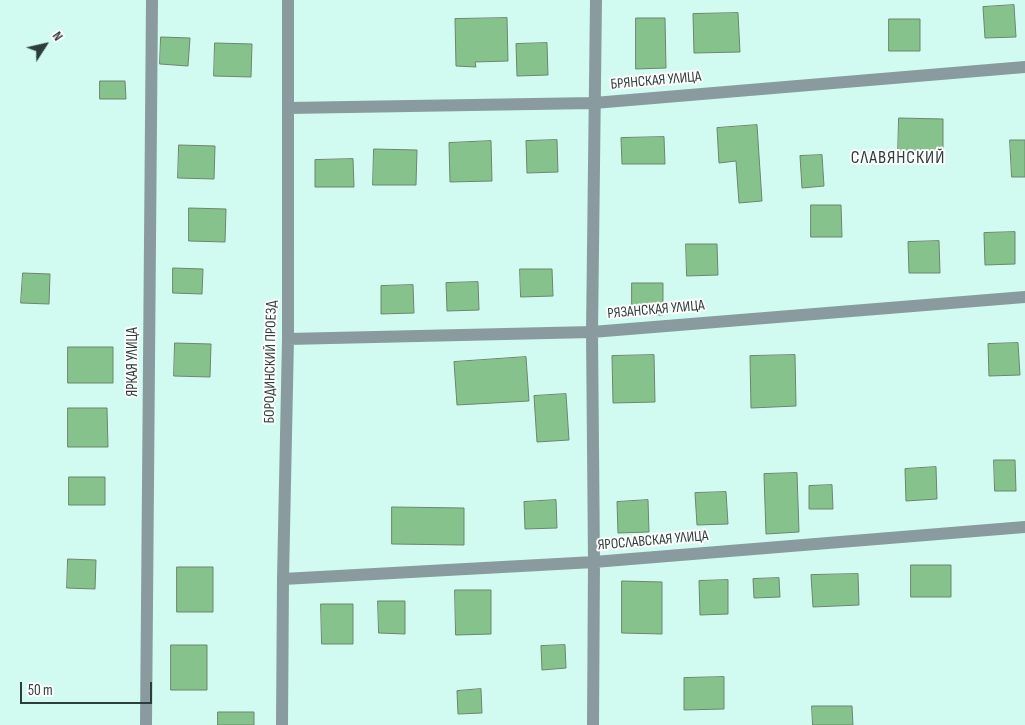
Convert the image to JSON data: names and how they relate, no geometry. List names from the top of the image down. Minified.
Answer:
{"streets":{"street":["БРЯНСКАЯ УЛИЦА","РЯЗАНСКАЯ УЛИЦА","ЯРКАЯ УЛИЦА","БОРОДИНСКИЙ ПРОЕЗД","ЯРОСЛАВСКАЯ УЛИЦА"]},"crossings":[["БРЯНСКАЯ УЛИЦА","БОРОДИНСКИЙ ПРОЕЗД"],["РЯЗАНСКАЯ УЛИЦА","БОРОДИНСКИЙ ПРОЕЗД"],["БОРОДИНСКИЙ ПРОЕЗД","ЯРОСЛАВСКАЯ УЛИЦА"]],"districts":["СЛАВЯНСКИЙ"],"scale_bar":"50 m","north":"top right"}
